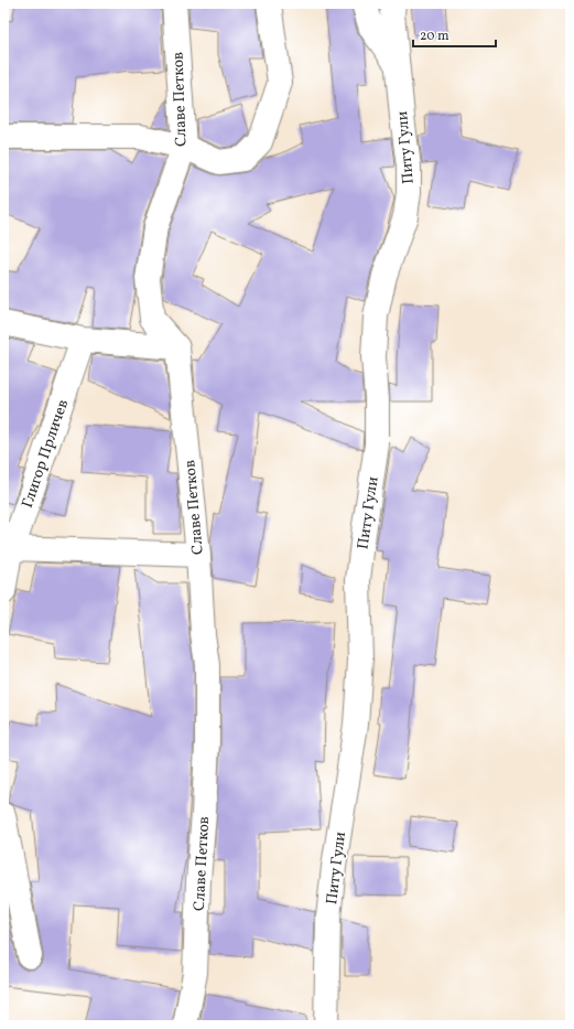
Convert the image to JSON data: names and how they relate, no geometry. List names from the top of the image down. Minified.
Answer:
{"streets":{"street":["Славе Петков","Питу Гули","Глигор Прличев"]},"scale_bar":"20 m"}
